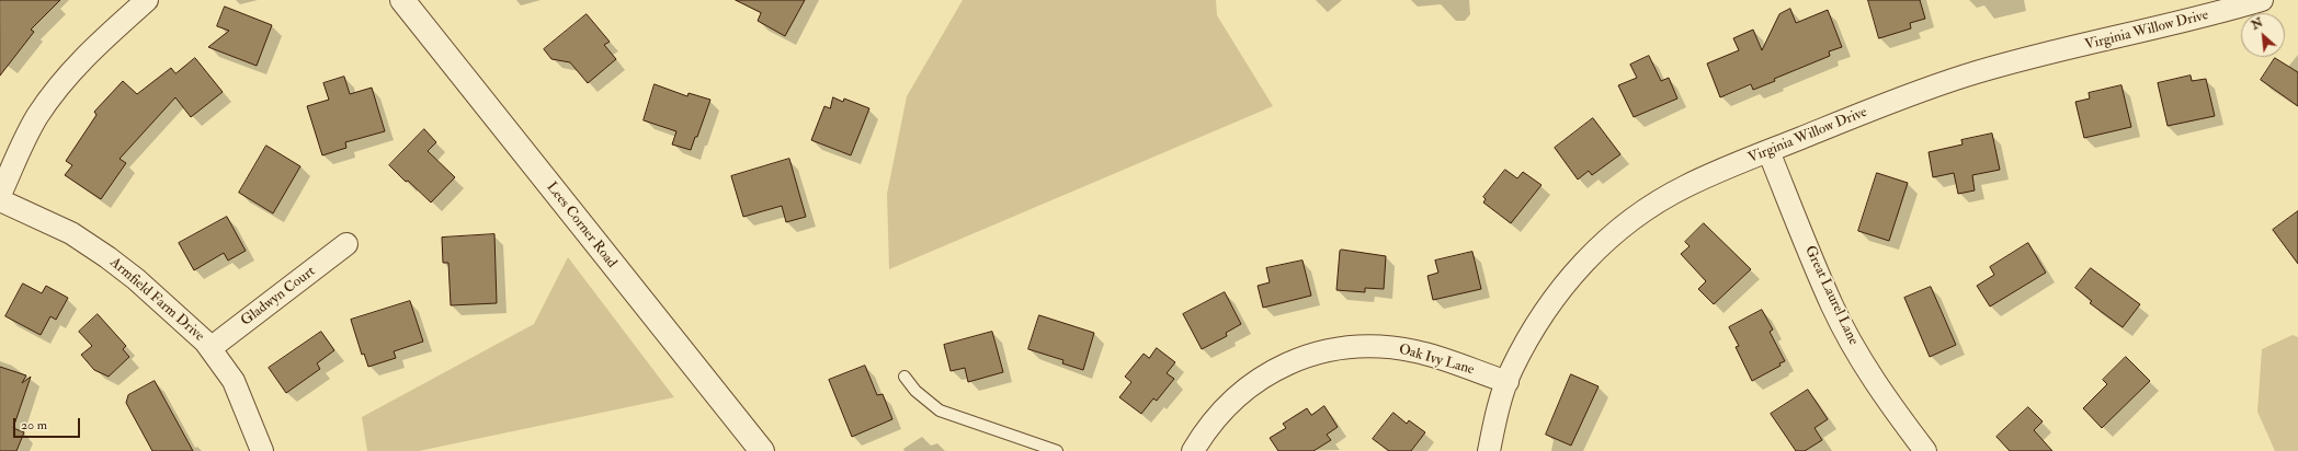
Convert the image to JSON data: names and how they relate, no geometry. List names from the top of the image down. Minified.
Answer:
{"streets":{"street":["Virginia Willow Drive","Lees Corner Road","Great Laurel Lane","Gladwyn Court","Armfield Farm Drive","Oak Ivy Lane"]},"crossings":[["Virginia Willow Drive","Great Laurel Lane"],["Virginia Willow Drive","Oak Ivy Lane"],["Gladwyn Court","Armfield Farm Drive"]],"scale_bar":"20 m","north":"top left"}
